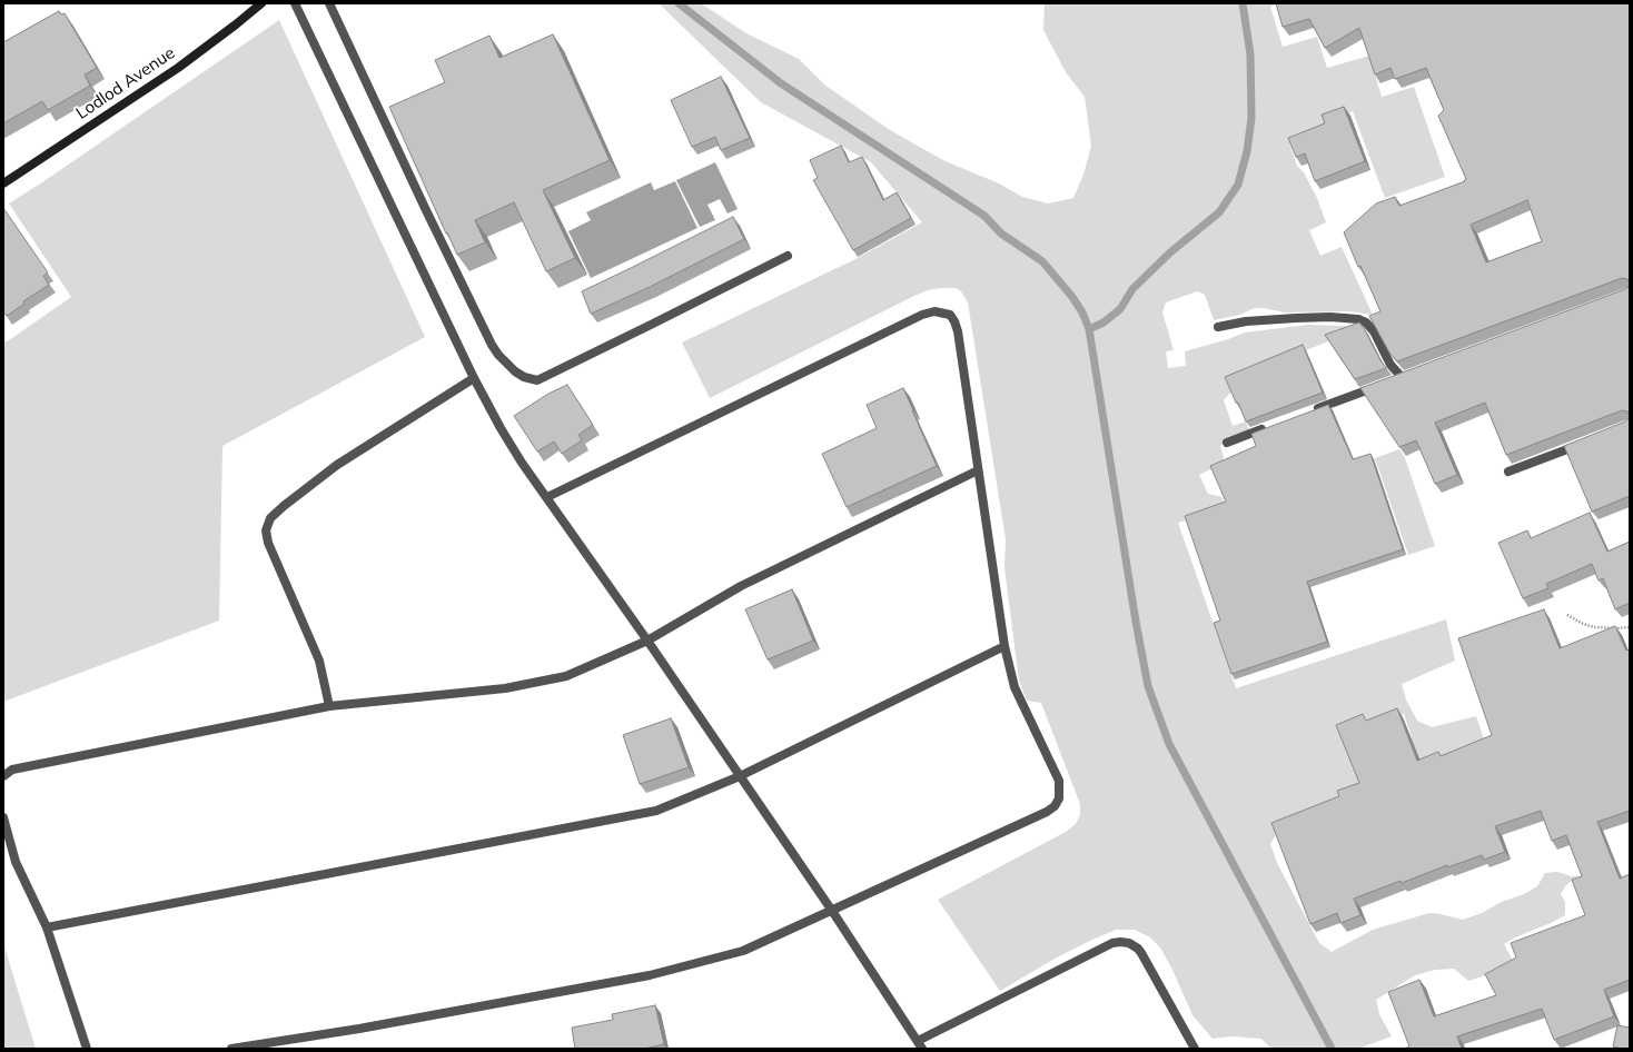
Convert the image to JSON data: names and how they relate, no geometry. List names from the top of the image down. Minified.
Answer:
{"streets":{"main road":["Lodlod Avenue"]}}
